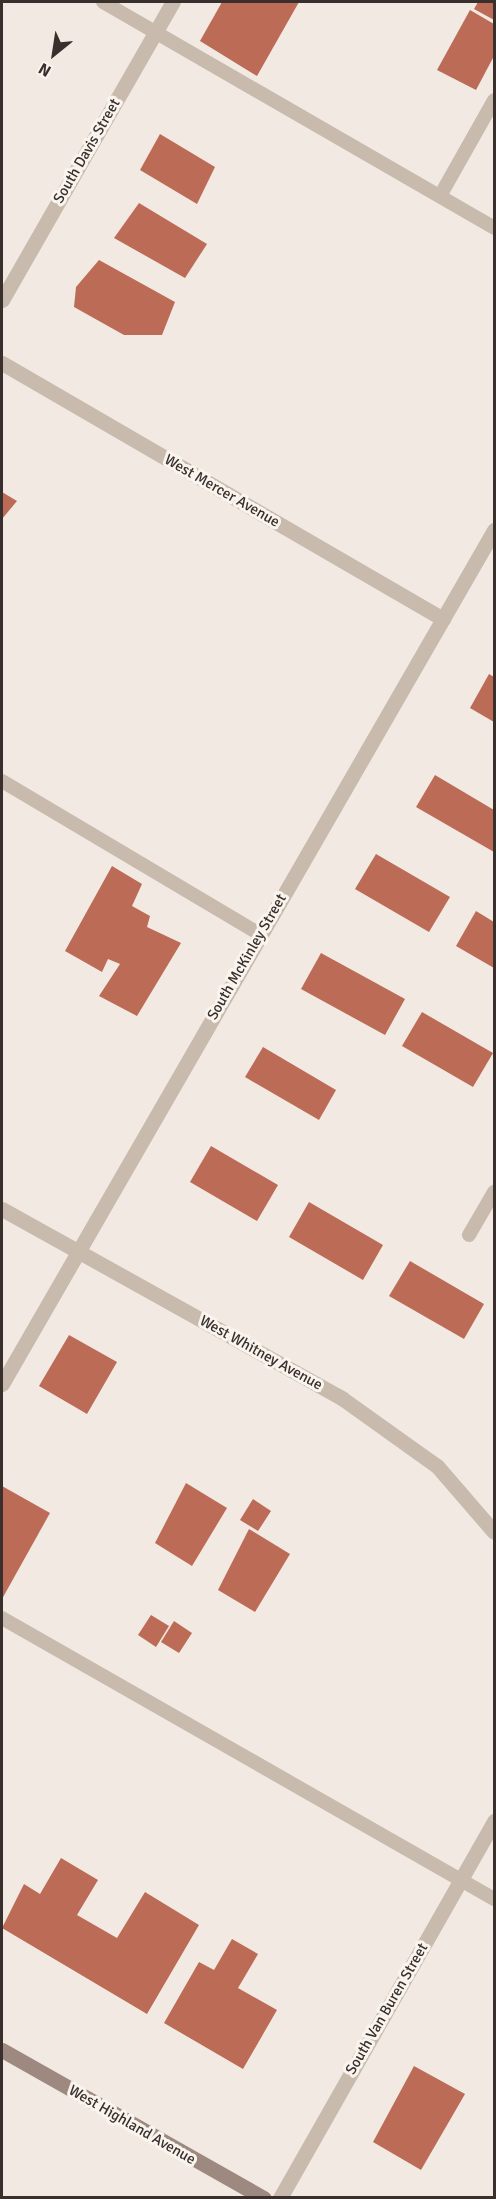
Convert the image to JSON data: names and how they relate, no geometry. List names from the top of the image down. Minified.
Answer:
{"streets":{"street":["South Davis Street","West Mercer Avenue","South McKinley Street","West Whitney Avenue","South Van Buren Street","West Highland Avenue"]},"crossings":[["West Mercer Avenue","South McKinley Street"],["South McKinley Street","West Whitney Avenue"]],"north":"bottom left"}
